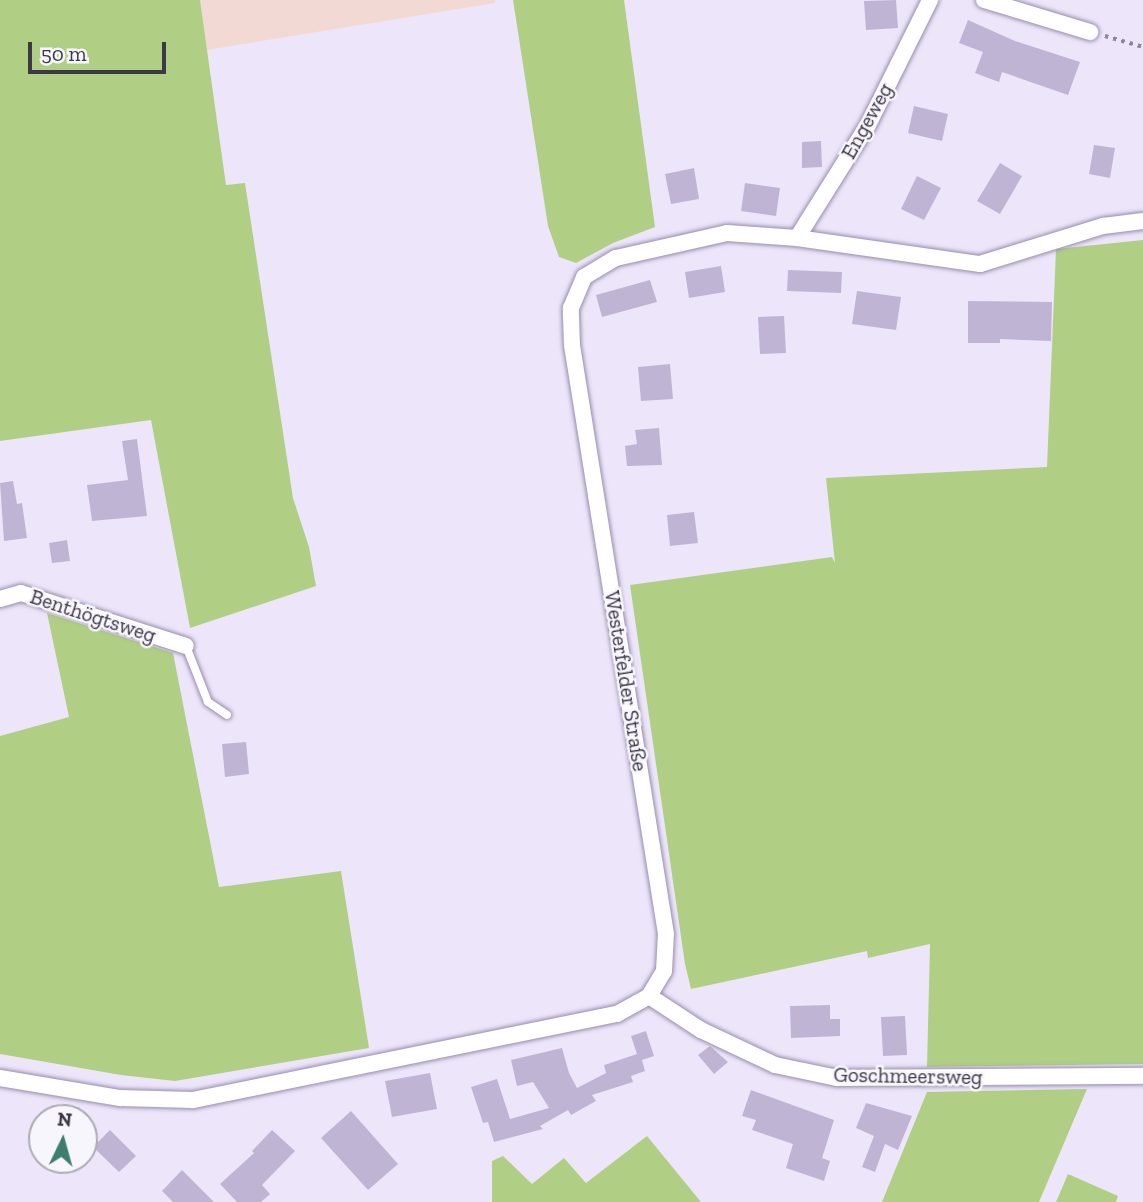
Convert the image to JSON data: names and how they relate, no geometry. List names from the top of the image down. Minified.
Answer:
{"streets":{"street":["Engeweg","Benthögtsweg","Westerfelder Straße","Goschmeersweg"]},"crossings":[["Engeweg","Westerfelder Straße"],["Westerfelder Straße","Goschmeersweg"]],"scale_bar":"50 m","north":"top"}
